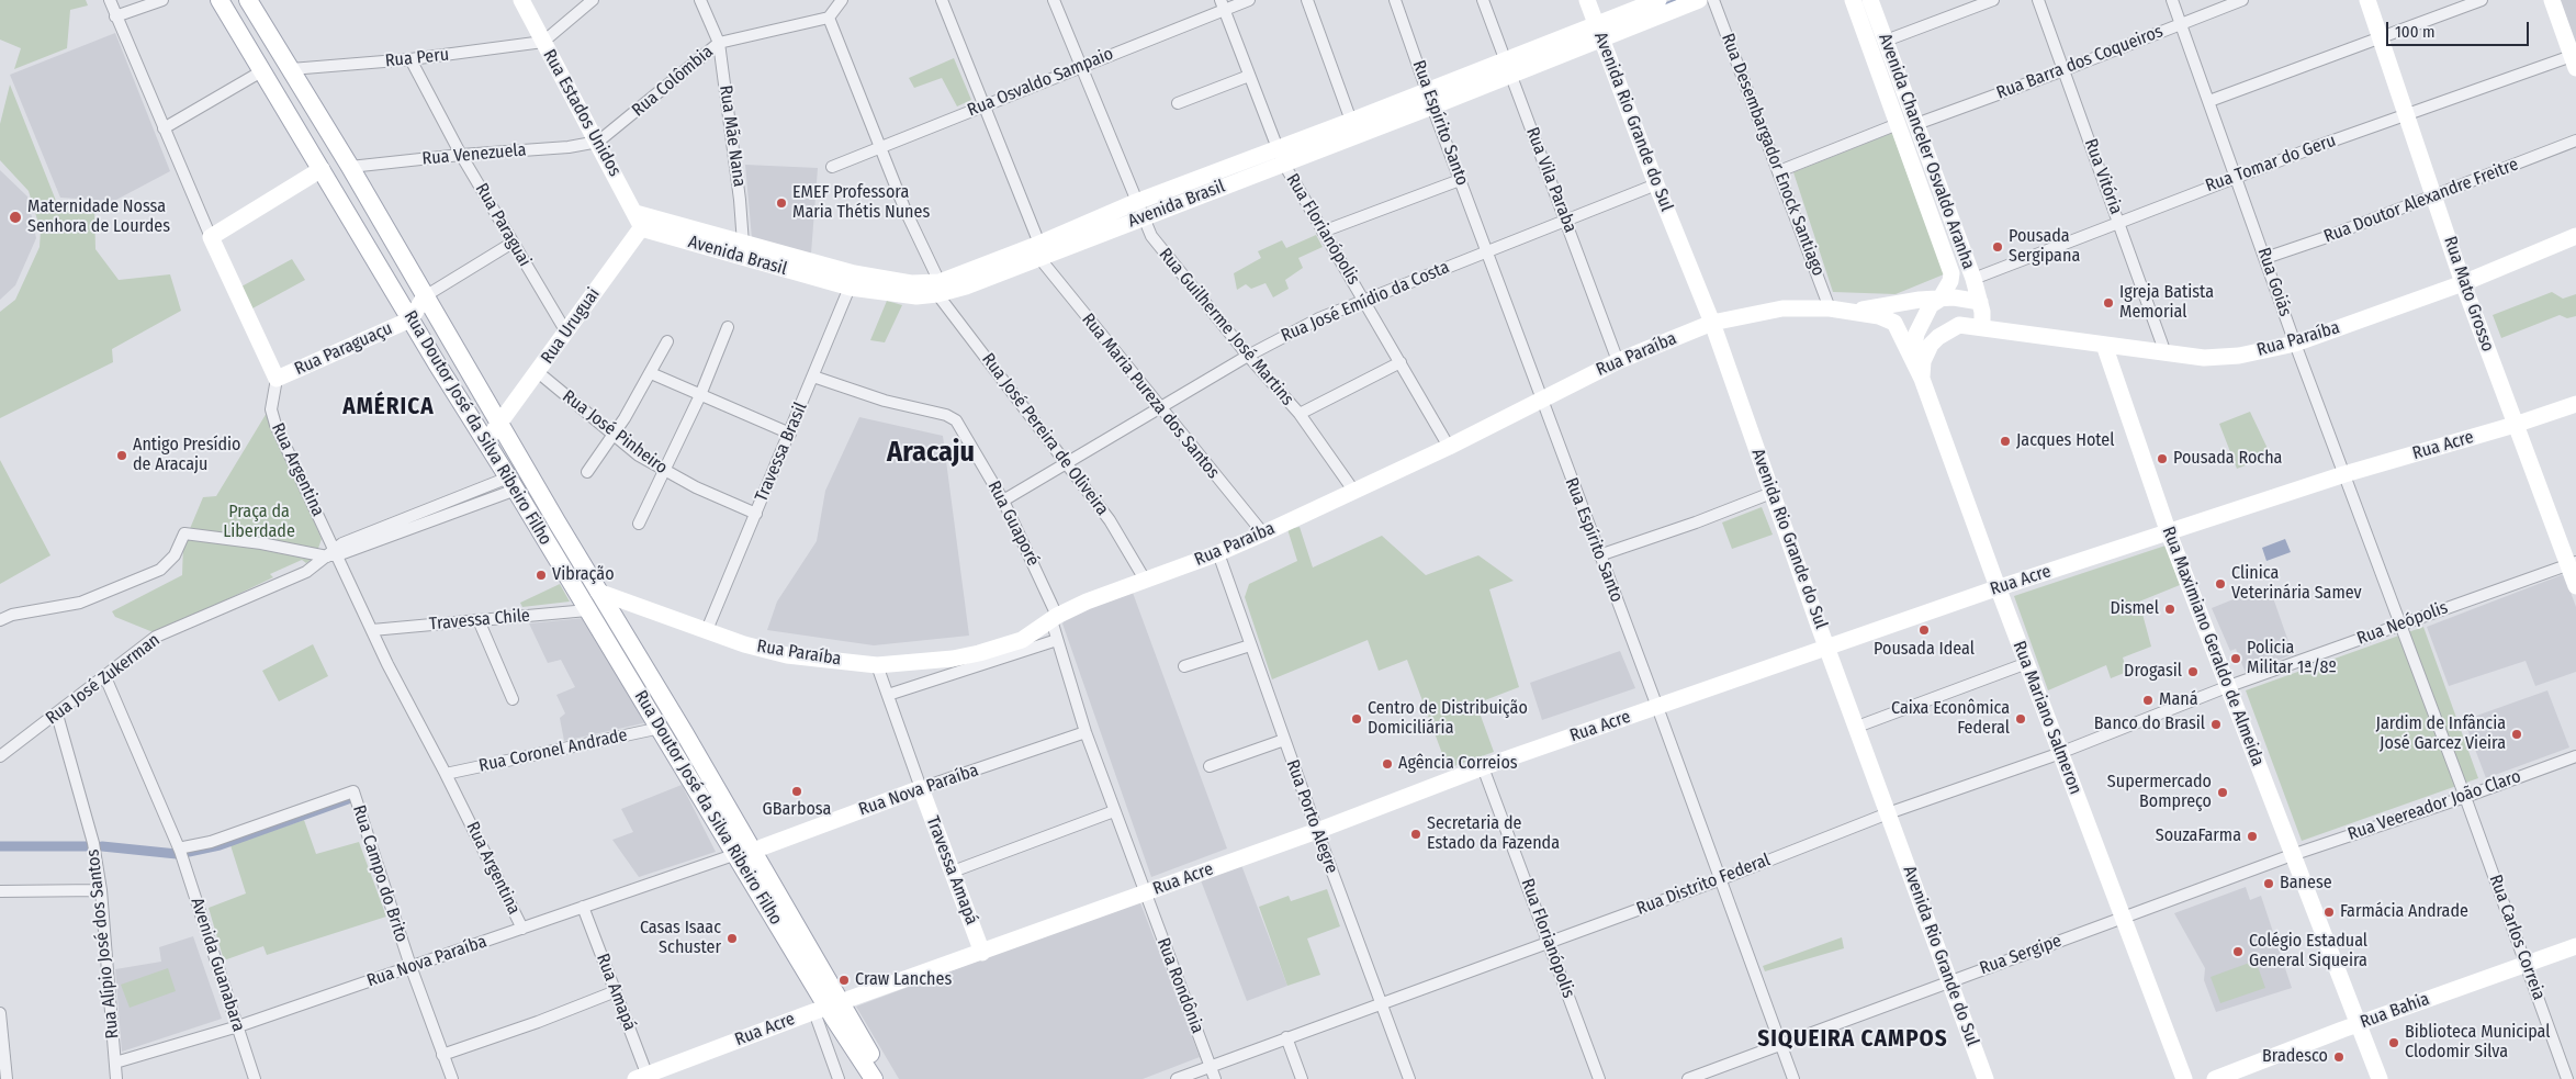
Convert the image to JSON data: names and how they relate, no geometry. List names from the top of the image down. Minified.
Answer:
{"streets":{"main road":["Rua Doutor José da Silva Ribeiro Filho"],"street":["Rua Peru","Rua Barra dos Coqueiros","Rua Colômbia","Rua Osvaldo Sampaio","Rua Estados Unidos","Avenida Rio Grande do Sul","Rua Espírito Santo","Rua Mãe Nana","Avenida Chanceler Osvaldo Aranha","Rua Venezuela","Rua Desembargador Enock Santiago","Rua Tomar do Geru","Rua Vitória","Rua Vila Paraba","Rua Doutor Alexandre Freitre","Avenida Brasil","Rua Paraguai","Rua Florianópolis","Rua Goiás","Rua Mato Grosso","Rua José Emídio da Costa","Rua Uruguai","Rua Guilherme José Martins","Rua Paraíba","Rua Paraguaçu","Rua Maria Pureza dos Santos","Rua José Pinheiro","Rua José Pereira de Oliveira","Rua Acre","Travessa Brasil","Rua Argentina","Rua Guaporé","Travessa Chile","Rua Neópolis","Rua Maximiano Geraldo de Almeida","Rua José Zukerman","Rua Mariano Salmeron","Rua Coronel Andrade","Rua Nova Paraíba","Rua Veereador João Claro","Rua Porto Alegre","Travessa Amapá","Rua Campo do Brito","Rua Distrito Federal","Rua Carlos Correia","Rua Alípio José dos Santos","Rua Sergipe","Avenida Guanabara","Rua Rondônia","Rua Amapá","Rua Bahia"]},"crossings":[["Rua Peru","Rua Estados Unidos"],["Rua Peru","Rua Paraguai"],["Rua Peru","Rua Doutor José da Silva Ribeiro Filho"],["Rua Barra dos Coqueiros","Avenida Chanceler Osvaldo Aranha"],["Rua Barra dos Coqueiros","Rua Vitória"],["Rua Barra dos Coqueiros","Rua Goiás"],["Rua Colômbia","Rua Estados Unidos"],["Rua Colômbia","Rua Mãe Nana"],["Rua Colômbia","Rua Venezuela"],["Rua Colômbia","Rua José Pereira de Oliveira"],["Rua Osvaldo Sampaio","Rua Florianópolis"],["Rua Osvaldo Sampaio","Rua Guilherme José Martins"],["Rua Osvaldo Sampaio","Rua Maria Pureza dos Santos"],["Rua Osvaldo Sampaio","Rua José Pereira de Oliveira"],["Rua Estados Unidos","Rua Venezuela"],["Rua Estados Unidos","Avenida Brasil"],["Rua Estados Unidos","Rua Uruguai"],["Avenida Rio Grande do Sul","Avenida Brasil"],["Avenida Rio Grande do Sul","Rua José Emídio da Costa"],["Avenida Rio Grande do Sul","Rua Paraíba"],["Avenida Rio Grande do Sul","Rua Acre"],["Avenida Rio Grande do Sul","Rua Distrito Federal"],["Avenida Rio Grande do Sul","Rua Sergipe"],["Rua Espírito Santo","Avenida Brasil"],["Rua Espírito Santo","Rua José Emídio da Costa"],["Rua Espírito Santo","Rua Paraíba"],["Rua Espírito Santo","Rua Acre"],["Rua Espírito Santo","Rua Distrito Federal"],["Rua Espírito Santo","Rua Sergipe"],["Rua Mãe Nana","Avenida Brasil"],["Avenida Chanceler Osvaldo Aranha","Rua Tomar do Geru"],["Avenida Chanceler Osvaldo Aranha","Rua Paraíba"],["Avenida Chanceler Osvaldo Aranha","Rua Mariano Salmeron"],["Rua Venezuela","Rua Paraguai"],["Rua Venezuela","Rua Doutor José da Silva Ribeiro Filho"],["Rua Desembargador Enock Santiago","Rua Paraíba"],["Rua Tomar do Geru","Rua Vitória"],["Rua Tomar do Geru","Rua Goiás"],["Rua Tomar do Geru","Rua Mato Grosso"],["Rua Vitória","Rua Paraíba"],["Rua Vila Paraba","Avenida Brasil"],["Rua Vila Paraba","Rua José Emídio da Costa"],["Rua Vila Paraba","Rua Paraíba"],["Rua Doutor Alexandre Freitre","Rua Goiás"],["Rua Doutor Alexandre Freitre","Rua Mato Grosso"],["Avenida Brasil","Rua Florianópolis"],["Avenida Brasil","Rua Uruguai"],["Avenida Brasil","Rua Guilherme José Martins"],["Avenida Brasil","Rua Maria Pureza dos Santos"],["Avenida Brasil","Rua José Pereira de Oliveira"],["Avenida Brasil","Travessa Brasil"],["Rua Paraguai","Rua Uruguai"],["Rua Florianópolis","Rua José Emídio da Costa"],["Rua Florianópolis","Rua Paraíba"],["Rua Florianópolis","Rua Acre"],["Rua Florianópolis","Rua Distrito Federal"],["Rua Goiás","Rua Paraíba"],["Rua Goiás","Rua Acre"],["Rua Goiás","Rua Neópolis"],["Rua Goiás","Rua Carlos Correia"],["Rua Mato Grosso","Rua Paraíba"],["Rua Mato Grosso","Rua Acre"],["Rua Mato Grosso","Rua Neópolis"],["Rua José Emídio da Costa","Rua Guilherme José Martins"],["Rua José Emídio da Costa","Rua Maria Pureza dos Santos"],["Rua José Emídio da Costa","Rua José Pereira de Oliveira"],["Rua José Emídio da Costa","Rua Guaporé"],["Rua Uruguai","Rua Doutor José da Silva Ribeiro Filho"],["Rua Uruguai","Rua José Pinheiro"],["Rua Guilherme José Martins","Rua Paraíba"],["Rua Paraíba","Rua Maria Pureza dos Santos"],["Rua Paraíba","Rua Doutor José da Silva Ribeiro Filho"],["Rua Paraíba","Rua José Pereira de Oliveira"],["Rua Paraíba","Travessa Brasil"],["Rua Paraíba","Rua Guaporé"],["Rua Paraíba","Rua Maximiano Geraldo de Almeida"],["Rua Paraíba","Rua Mariano Salmeron"],["Rua Paraíba","Rua Porto Alegre"],["Rua Paraíba","Travessa Amapá"],["Rua Paraguaçu","Rua Doutor José da Silva Ribeiro Filho"],["Rua Paraguaçu","Rua Argentina"],["Rua Doutor José da Silva Ribeiro Filho","Rua Acre"],["Rua Doutor José da Silva Ribeiro Filho","Travessa Chile"],["Rua Doutor José da Silva Ribeiro Filho","Rua José Zukerman"],["Rua Doutor José da Silva Ribeiro Filho","Rua Coronel Andrade"],["Rua Doutor José da Silva Ribeiro Filho","Rua Nova Paraíba"],["Rua José Pinheiro","Travessa Brasil"],["Rua Acre","Rua Guaporé"],["Rua Acre","Rua Maximiano Geraldo de Almeida"],["Rua Acre","Rua Mariano Salmeron"],["Rua Acre","Rua Porto Alegre"],["Rua Acre","Travessa Amapá"],["Rua Acre","Rua Rondônia"],["Rua Acre","Rua Amapá"],["Travessa Brasil","Rua Guaporé"],["Rua Argentina","Travessa Chile"],["Rua Argentina","Rua José Zukerman"],["Rua Argentina","Rua Coronel Andrade"],["Rua Argentina","Rua Nova Paraíba"],["Rua Guaporé","Rua Nova Paraíba"],["Rua Guaporé","Rua Rondônia"],["Rua Neópolis","Rua Maximiano Geraldo de Almeida"],["Rua Neópolis","Rua Distrito Federal"],["Rua Neópolis","Rua Carlos Correia"],["Rua Maximiano Geraldo de Almeida","Rua Veereador João Claro"],["Rua Maximiano Geraldo de Almeida","Rua Distrito Federal"],["Rua Maximiano Geraldo de Almeida","Rua Sergipe"],["Rua Maximiano Geraldo de Almeida","Rua Bahia"],["Rua José Zukerman","Rua Alípio José dos Santos"],["Rua José Zukerman","Avenida Guanabara"],["Rua Mariano Salmeron","Rua Distrito Federal"],["Rua Mariano Salmeron","Rua Sergipe"],["Rua Nova Paraíba","Travessa Amapá"],["Rua Nova Paraíba","Rua Campo do Brito"],["Rua Nova Paraíba","Rua Alípio José dos Santos"],["Rua Nova Paraíba","Avenida Guanabara"],["Rua Nova Paraíba","Rua Amapá"],["Rua Veereador João Claro","Rua Carlos Correia"],["Rua Veereador João Claro","Rua Sergipe"],["Rua Porto Alegre","Rua Distrito Federal"],["Rua Campo do Brito","Avenida Guanabara"],["Rua Distrito Federal","Rua Rondônia"],["Rua Carlos Correia","Rua Bahia"]],"districts":["AMÉRICA","Aracaju","SIQUEIRA CAMPOS"],"parks":["Praça da Liberdade"],"places":["EMEF Professora Maria Thétis Nunes","Maternidade Nossa Senhora de Lourdes","Pousada Sergipana","Igreja Batista Memorial","Jacques Hotel","Antigo Presídio de Aracaju","Pousada Rocha","Vibração","Clinica Veterinária Samev","Dismel","Pousada Ideal","Policia Militar 1ª/8º","Drogasil","Maná","Centro de Distribuição Domiciliária","Caixa Econômica Federal","Banco do Brasil","Jardim de Infância José Garcez Vieira","Agência Correios","GBarbosa","Supermercado Bompreço","Secretaria de Estado da Fazenda","SouzaFarma","Banese","Farmácia Andrade","Casas Isaac Schuster","Colégio Estadual General Siqueira","Craw Lanches","Biblioteca Municipal Clodomir Silva","Bradesco"],"scale_bar":"100 m"}
